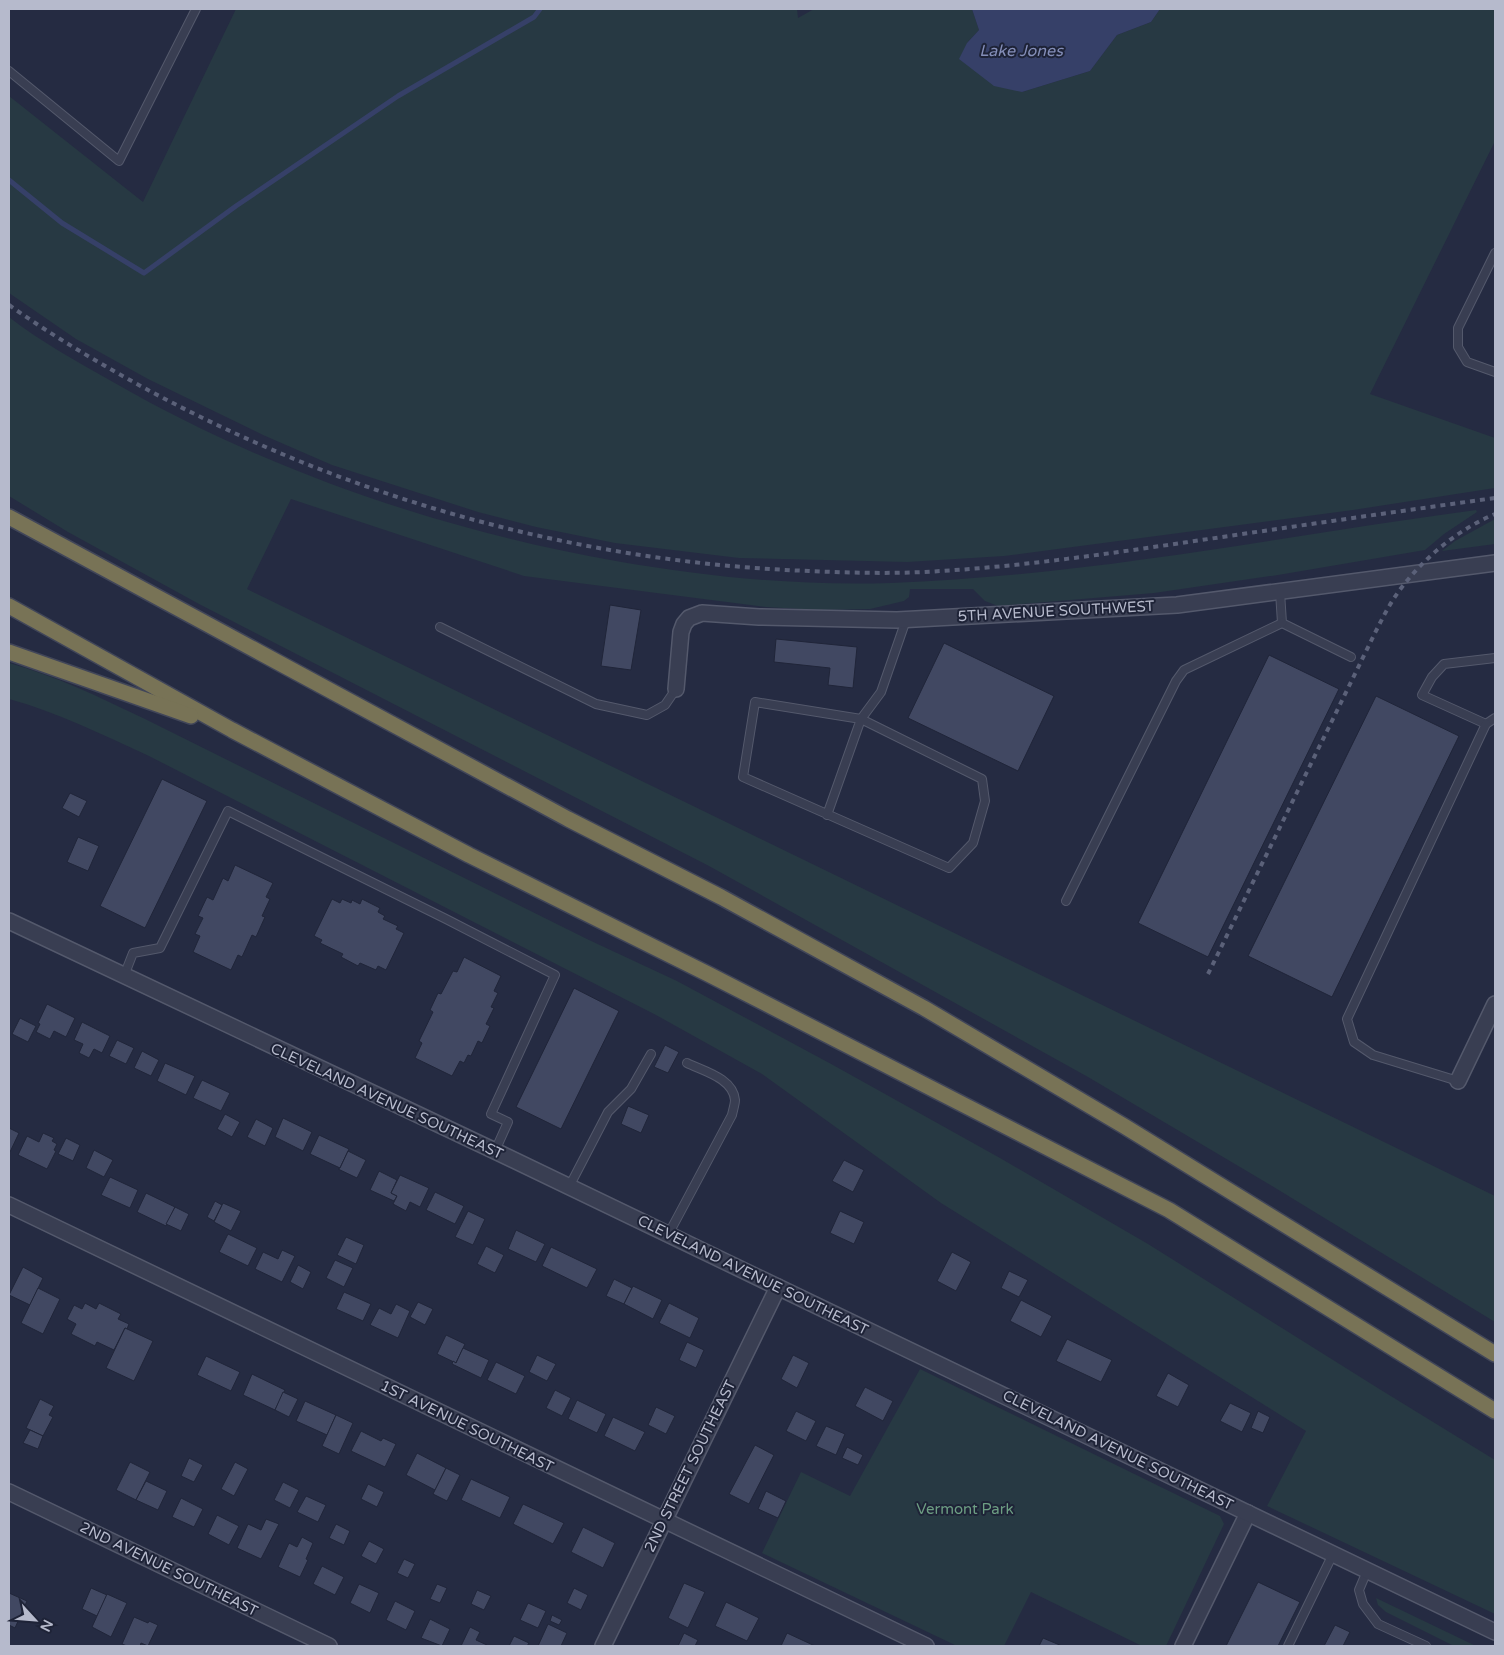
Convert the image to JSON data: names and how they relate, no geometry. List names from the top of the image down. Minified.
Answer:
{"streets":{"street":["5TH AVENUE SOUTHWEST","CLEVELAND AVENUE SOUTHEAST","1ST AVENUE SOUTHEAST","2ND STREET SOUTHEAST","2ND AVENUE SOUTHEAST"]},"crossings":[["CLEVELAND AVENUE SOUTHEAST","2ND STREET SOUTHEAST"],["1ST AVENUE SOUTHEAST","2ND STREET SOUTHEAST"]],"water":["Lake Jones"],"parks":["Vermont Park"],"north":"bottom right"}
